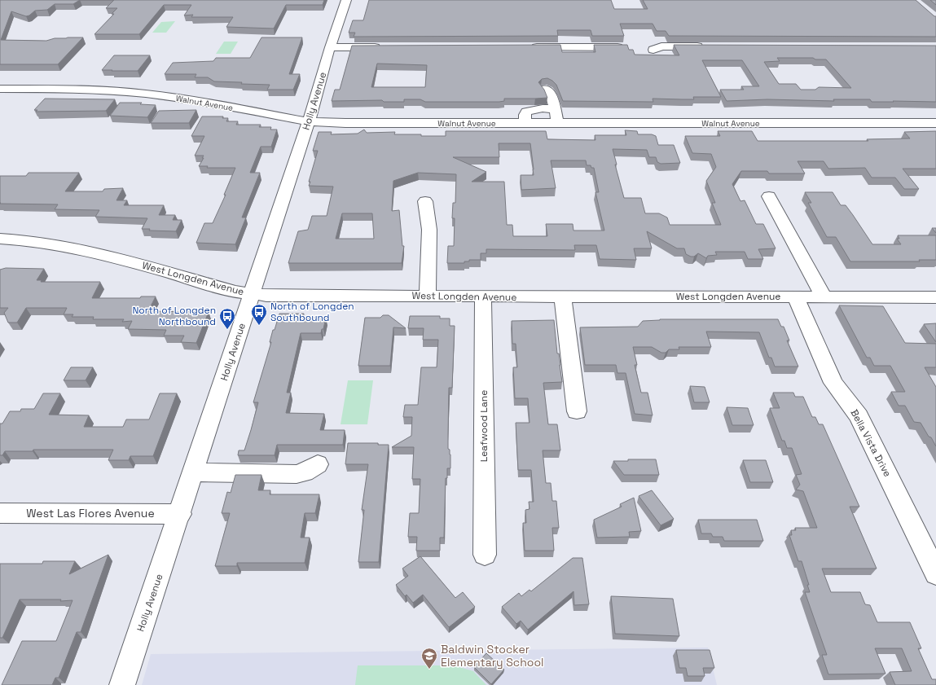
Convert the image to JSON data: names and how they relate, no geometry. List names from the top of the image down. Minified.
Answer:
{"streets":{"street":["Holly Avenue","Walnut Avenue","West Longden Avenue","Leafwood Lane","Bella Vista Drive","West Las Flores Avenue"]},"crossings":[["Holly Avenue","Walnut Avenue"],["Holly Avenue","West Longden Avenue"],["Holly Avenue","West Las Flores Avenue"],["West Longden Avenue","Leafwood Lane"],["West Longden Avenue","Bella Vista Drive"]],"places":{"bus stop":["North of Longden Southbound","North of Longden Northbound"],"school or university":["Baldwin Stocker Elementary School"]}}
